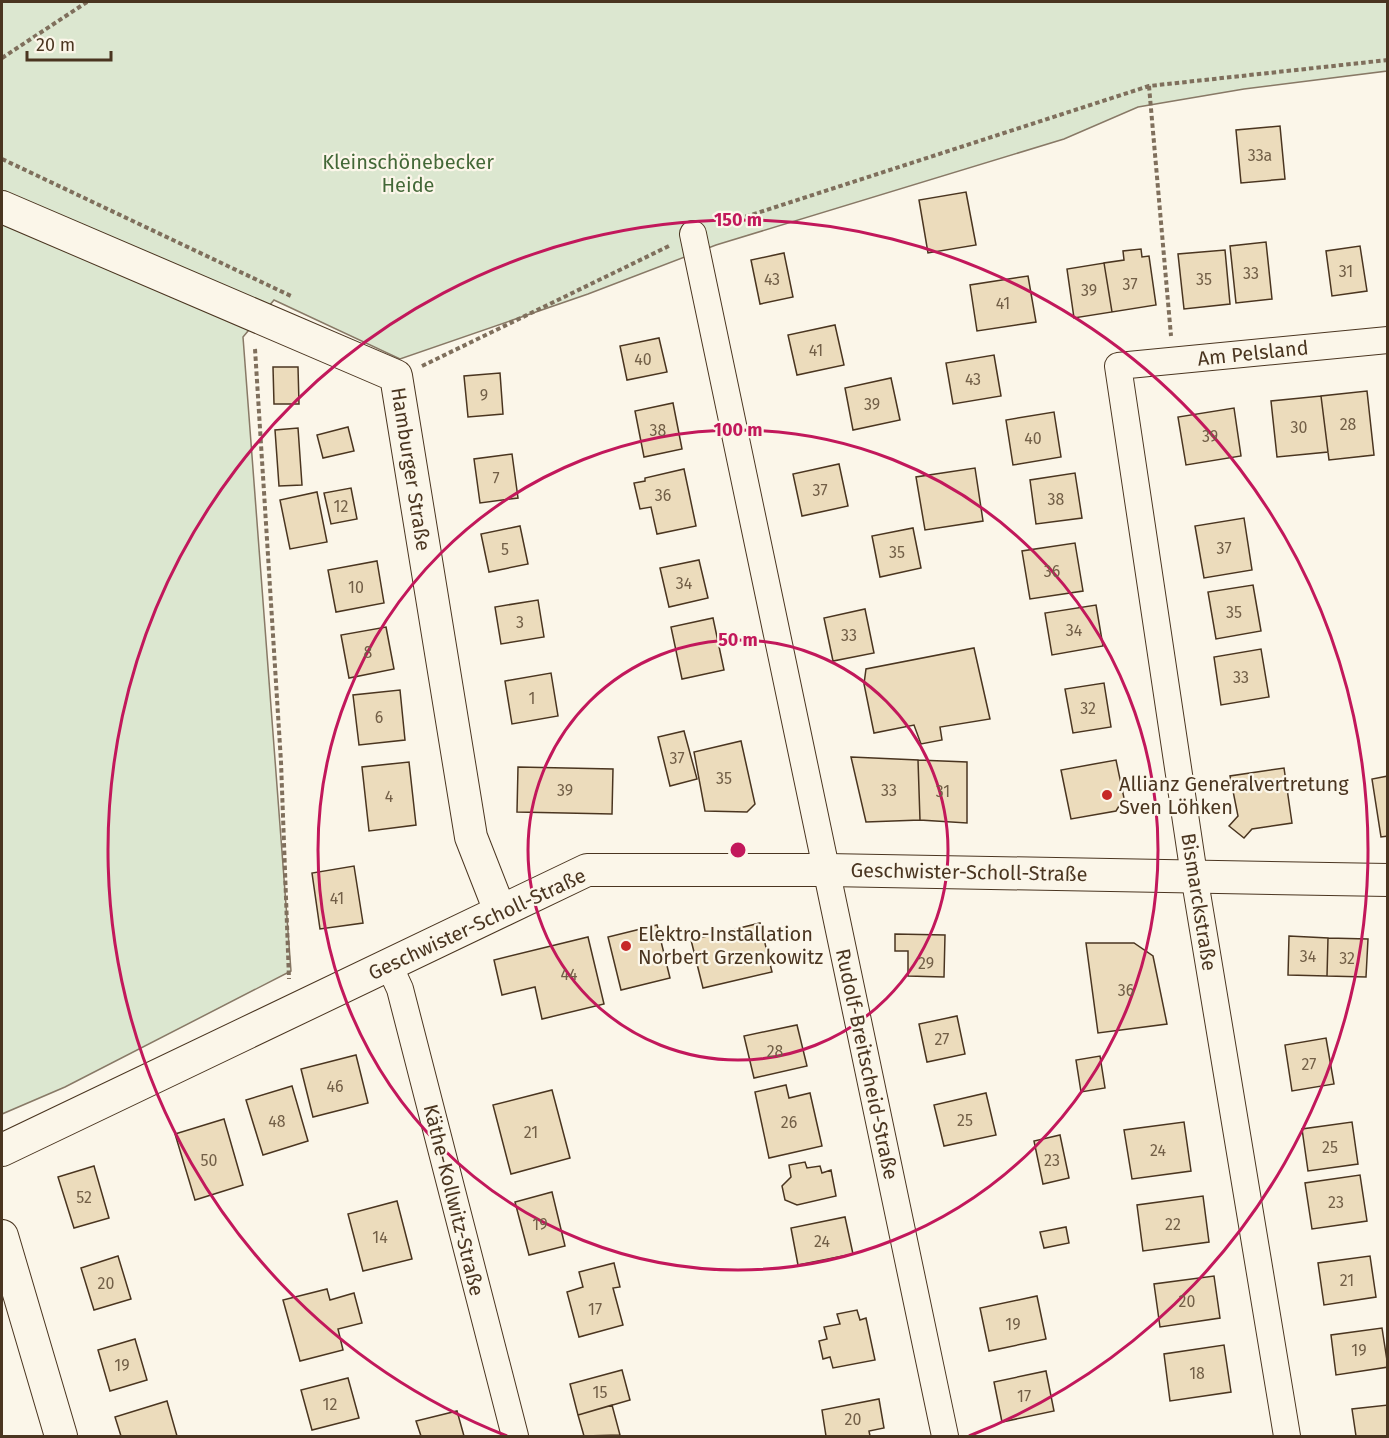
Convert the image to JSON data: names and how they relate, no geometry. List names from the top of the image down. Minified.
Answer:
{"streets":{"street":["Am Pelsland","Hamburger Straße","Geschwister-Scholl-Straße","Bismarckstraße","Rudolf-Breitscheid-Straße","Käthe-Kollwitz-Straße"]},"crossings":[["Am Pelsland","Bismarckstraße"],["Hamburger Straße","Geschwister-Scholl-Straße"],["Geschwister-Scholl-Straße","Bismarckstraße"],["Geschwister-Scholl-Straße","Rudolf-Breitscheid-Straße"],["Geschwister-Scholl-Straße","Käthe-Kollwitz-Straße"]],"parks":["Kleinschönebecker Heide"],"places":["Allianz Generalvertretung Sven Löhken","Elektro-Installation Norbert Grzenkowitz"],"house_numbers":["33a","31","33","43","35","37","39","41","41","40","43","9","39","28","30","38","39","40","7","37","36","38","12","37","5","35","36","34","10","35","3","34","33","8","33","1","32","6","37","35","39","33","31","4","41","34","32","29","44","36","27","28","27","46","25","48","26","21","25","24","50","23","52","23","19","22","14","24","21","20","20","17","19","19","19","18","15","17","12","20"],"scale_bar":"20 m","rings":["150 m","100 m","50 m"]}
